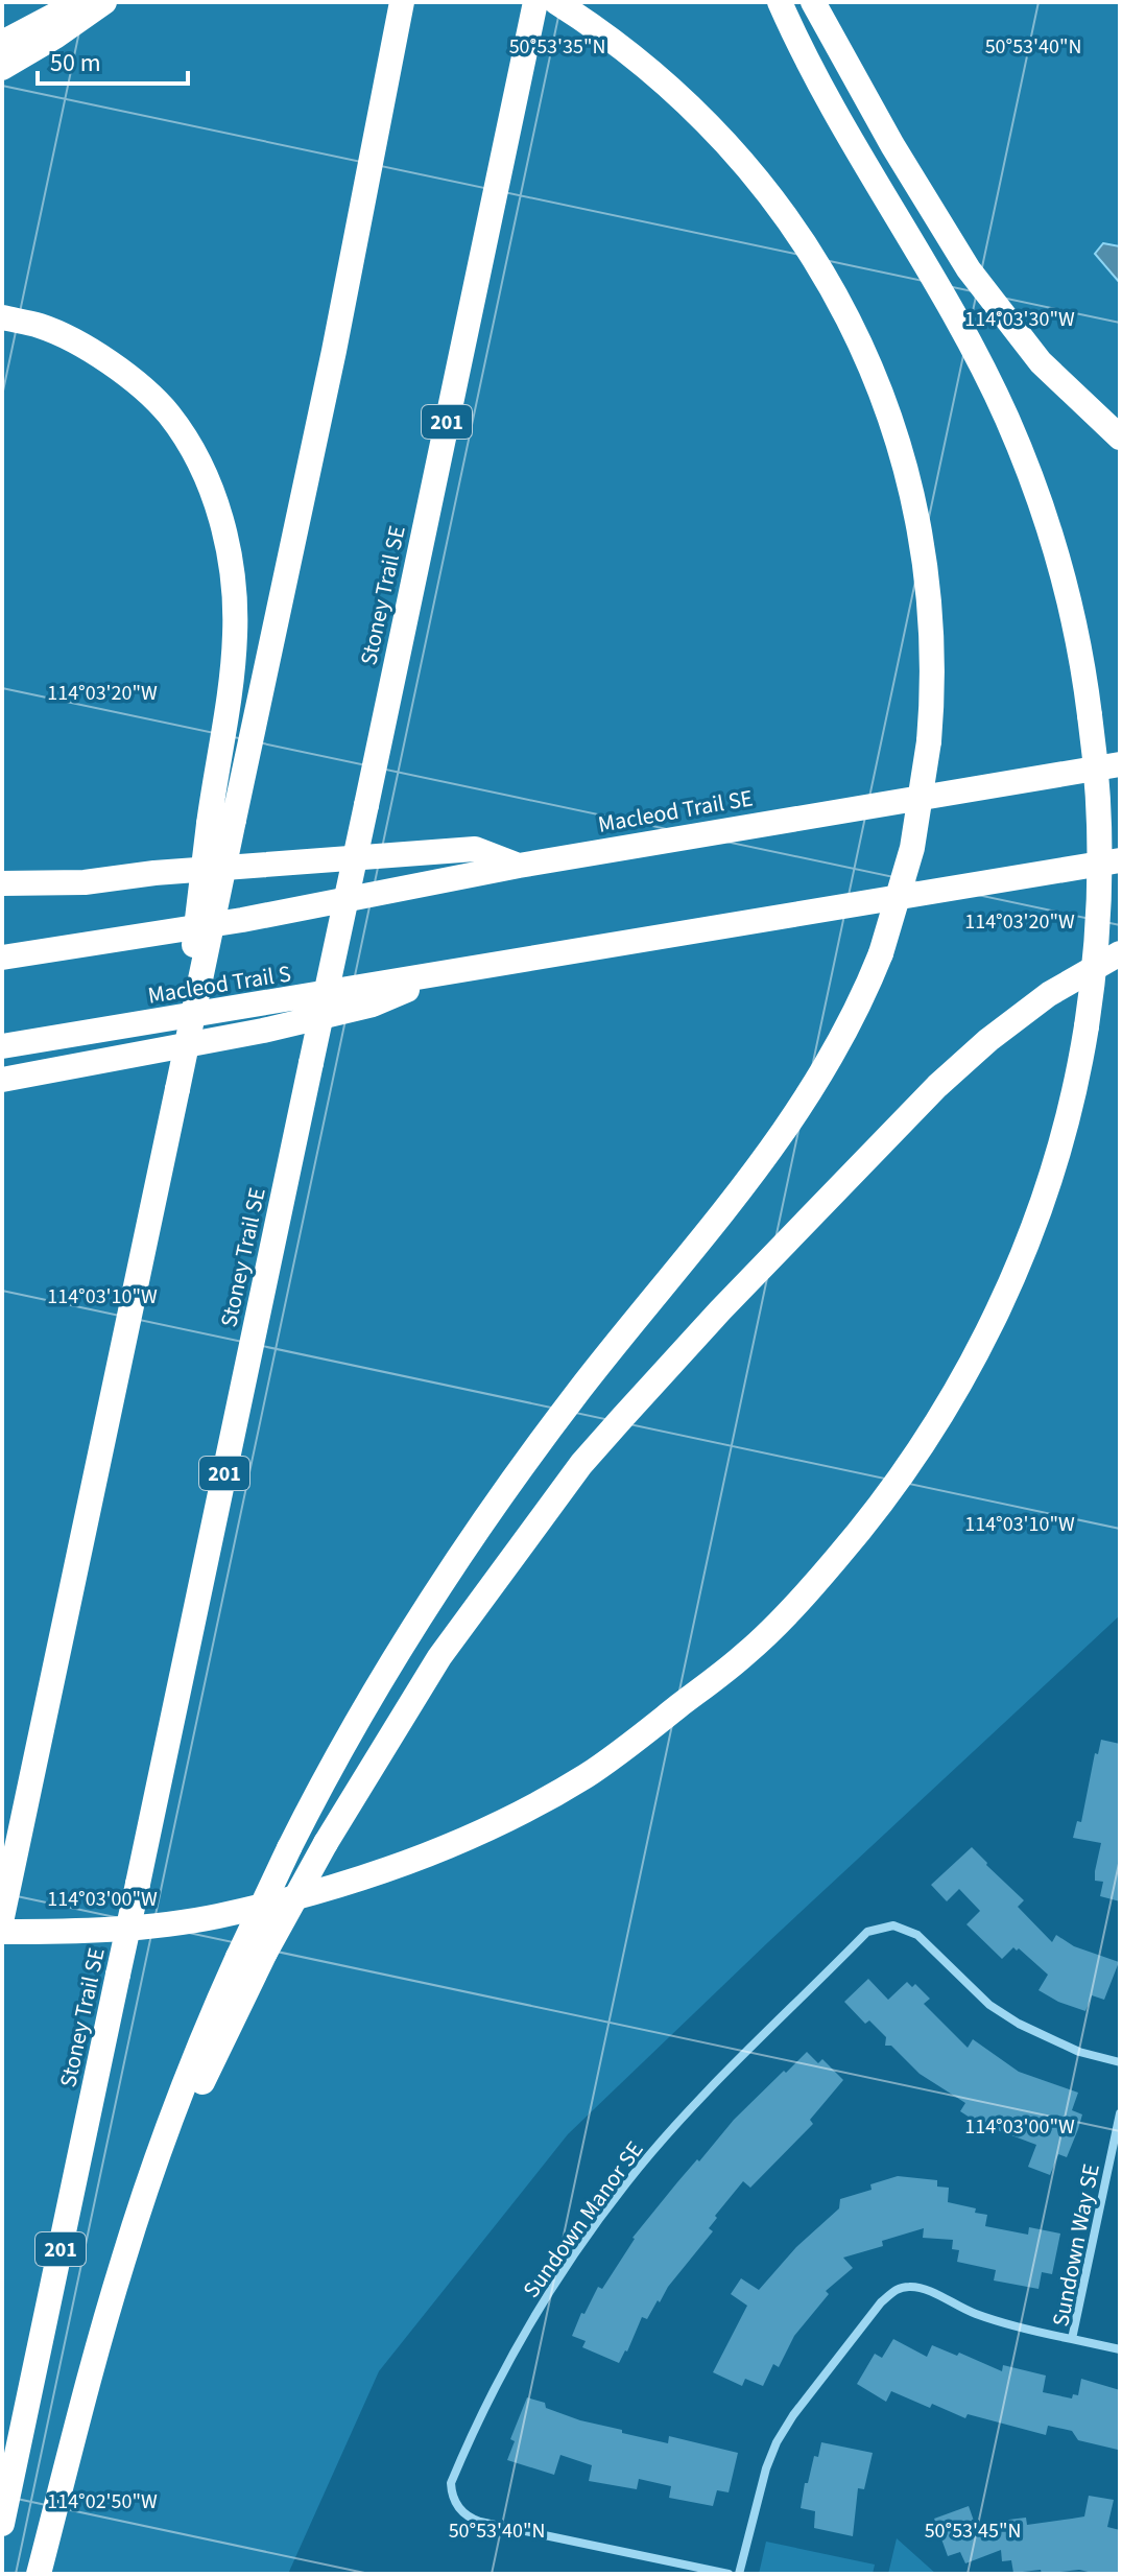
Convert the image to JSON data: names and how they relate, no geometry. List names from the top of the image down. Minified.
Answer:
{"streets":{"highway":["201","Stoney Trail SE","Macleod Trail SE","Macleod Trail S"],"street":["Sundown Manor SE","Sundown Way SE"]},"scale_bar":"50 m","coordinates":["50°53'35\"N","50°53'40\"N","114°03'30\"W","114°03'20\"W","114°03'10\"W","114°03'00\"W","114°02'50\"W","50°53'45\"N"]}
